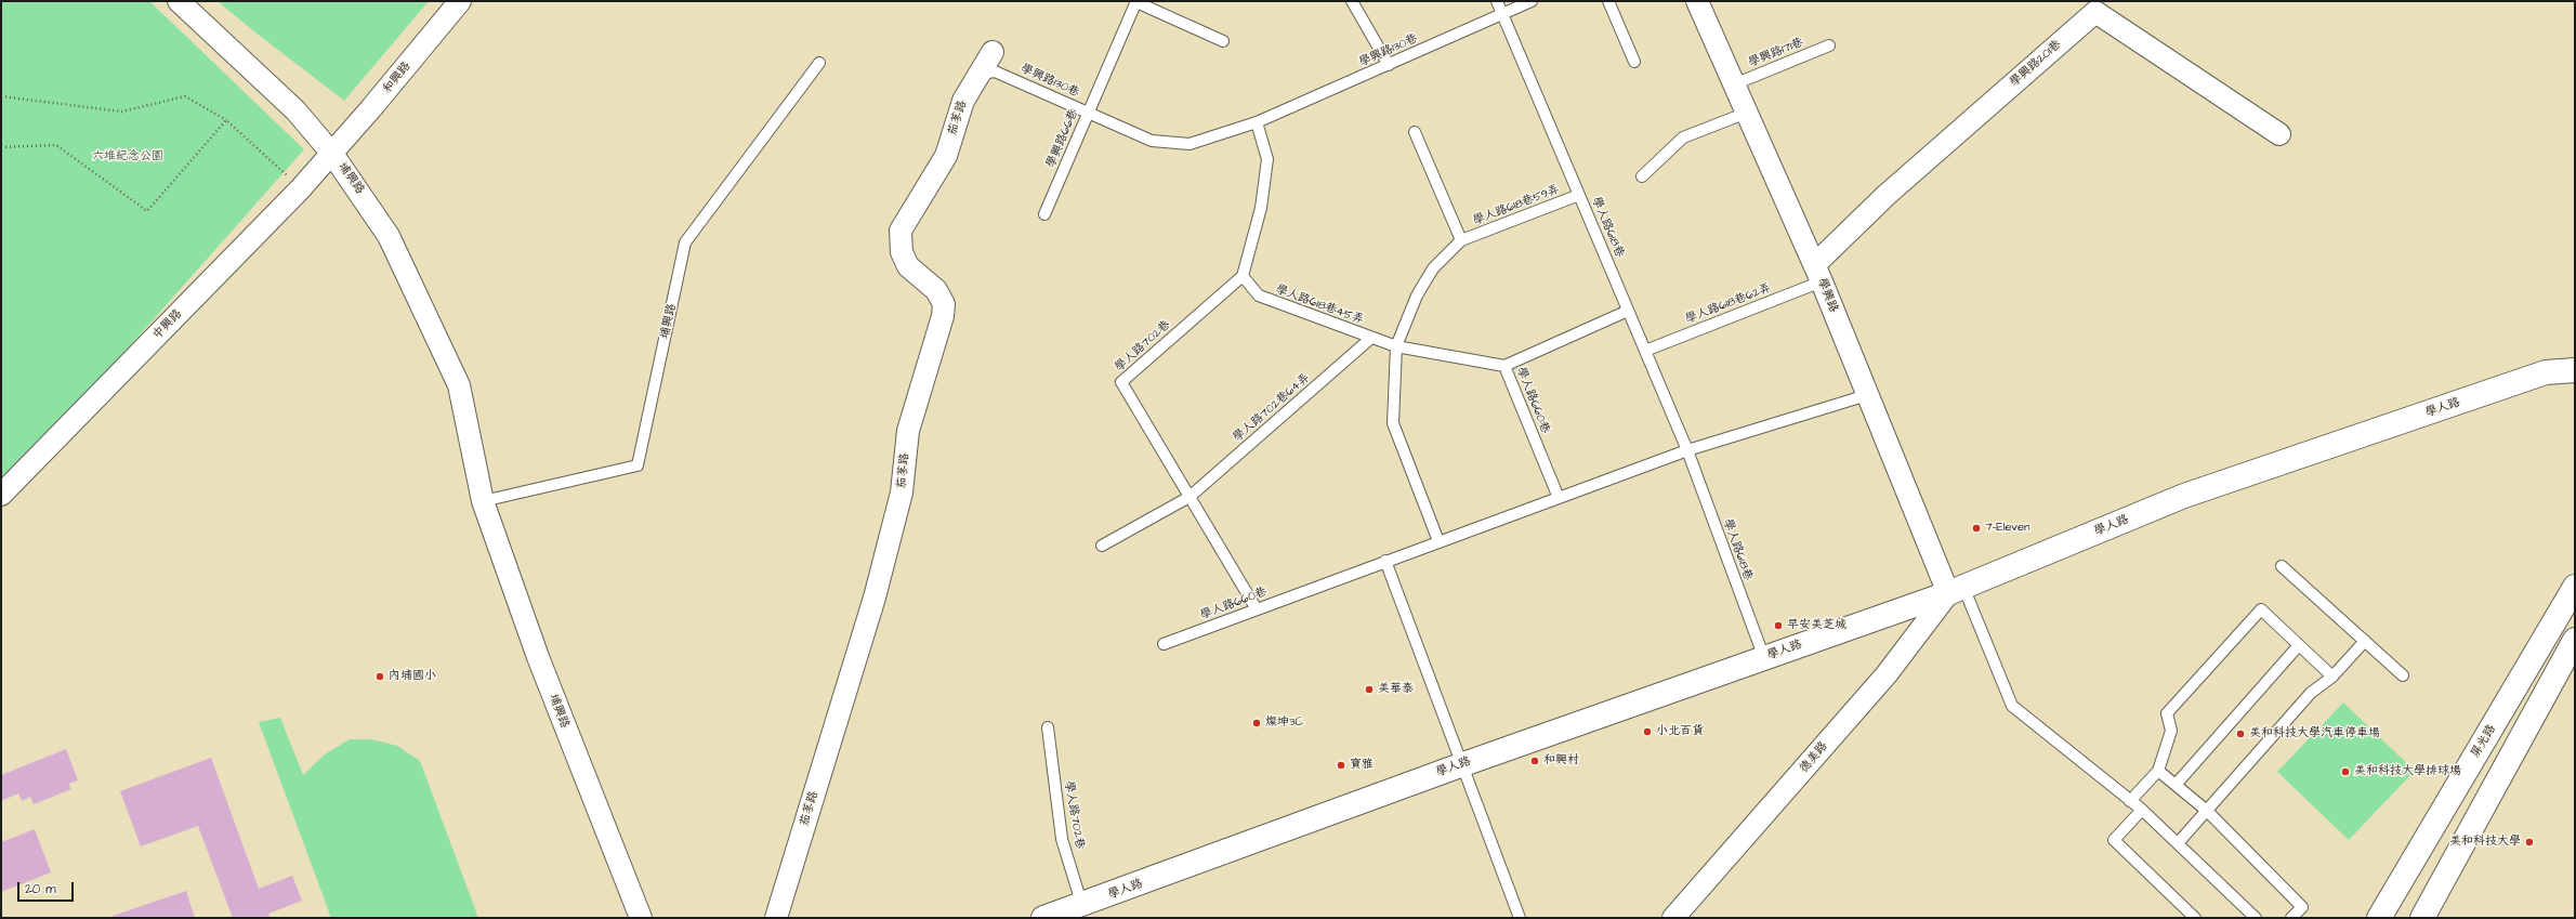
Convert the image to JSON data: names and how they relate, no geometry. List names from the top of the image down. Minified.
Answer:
{"streets":{"main road":["學人路","屏光路"],"street":["學興路201巷","和興路","茄苳路","埔興路","學興路","中興路","德美路"],"lane":["學興路130巷","學興路171巷","學興路66巷","學人路618巷59弄","學人路618巷","學人路618巷62弄","學人路618巷45弄","學人路702巷","學人路660巷","學人路702巷64弄"]},"crossings":[["學興路130巷","茄苳路"],["學興路130巷","學興路66巷"],["學興路130巷","學人路618巷"],["學興路171巷","學興路"],["學興路201巷","學興路"],["學興路201巷","學人路618巷62弄"],["和興路","埔興路"],["和興路","中興路"],["埔興路","中興路"],["學人路618巷59弄","學人路618巷"],["學人路618巷59弄","學人路618巷45弄"],["學人路618巷59弄","學人路660巷"],["學人路618巷","學人路618巷62弄"],["學人路618巷","學人路660巷"],["學人路618巷","學人路"],["學興路","學人路618巷62弄"],["學興路","學人路"],["學興路","德美路"],["學人路618巷45弄","學人路702巷"],["學人路618巷45弄","學人路660巷"],["學人路618巷45弄","學人路702巷64弄"],["學人路702巷","學人路660巷"],["學人路702巷","學人路702巷64弄"],["學人路702巷","學人路"],["學人路","德美路"]],"parks":["六堆紀念公園"],"places":["7-Eleven","早安美芝城","內埔國小","美華泰","燦坤3C","小北百貨","美和科技大學汽車停車場","和興村","寶雅","美和科技大學排球場","美和科技大學"],"scale_bar":"20 m"}
